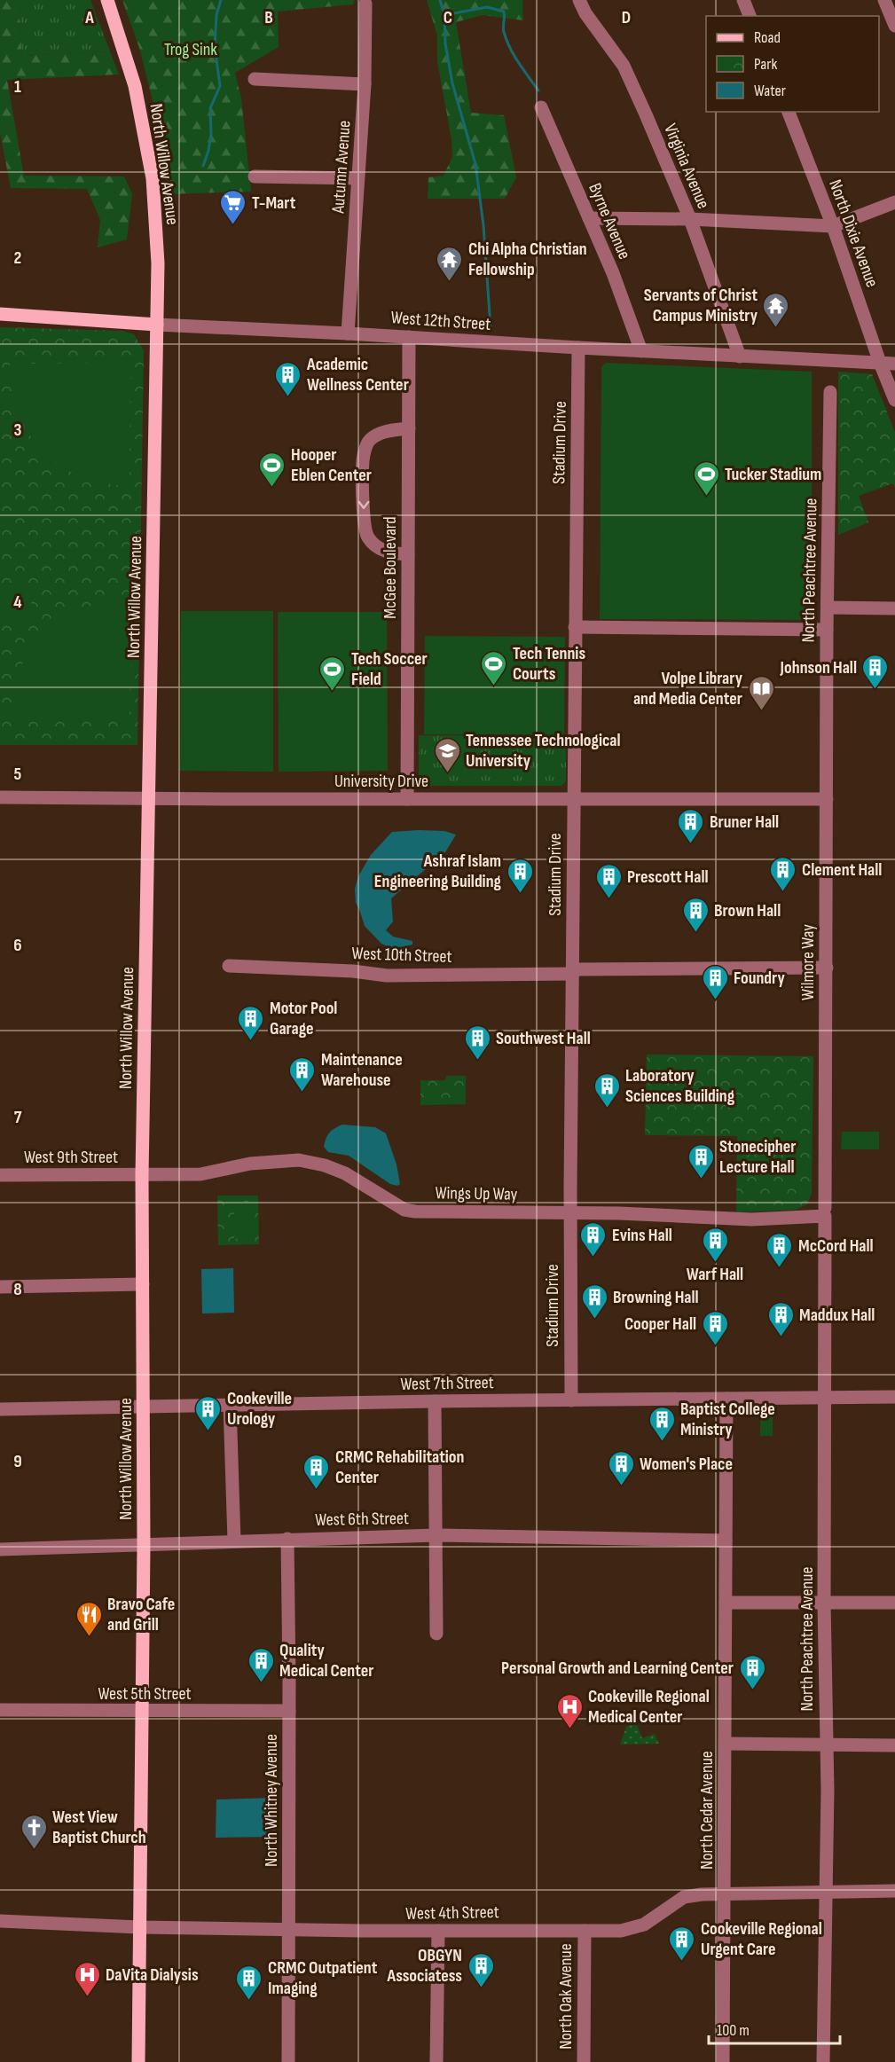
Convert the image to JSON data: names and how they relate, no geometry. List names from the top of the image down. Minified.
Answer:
{"streets":{"main road":["North Willow Avenue","West 12th Street"],"street":["Virginia Avenue","Autumn Avenue","Byrne Avenue","North Dixie Avenue","Stadium Drive","McGee Boulevard","North Peachtree Avenue","University Drive","West 10th Street","Wilmore Way","West 9th Street","Wings Up Way","West 7th Street","West 6th Street","West 5th Street","North Whitney Avenue","North Cedar Avenue","West 4th Street","North Oak Avenue"]},"crossings":[["North Willow Avenue","West 12th Street"],["North Willow Avenue","University Drive"],["North Willow Avenue","West 9th Street"],["North Willow Avenue","Wings Up Way"],["North Willow Avenue","West 7th Street"],["North Willow Avenue","West 6th Street"],["North Willow Avenue","West 5th Street"],["North Willow Avenue","West 4th Street"],["Virginia Avenue","West 12th Street"],["Autumn Avenue","West 12th Street"],["Byrne Avenue","West 12th Street"],["North Dixie Avenue","West 12th Street"],["West 12th Street","Stadium Drive"],["West 12th Street","McGee Boulevard"],["Stadium Drive","University Drive"],["Stadium Drive","West 10th Street"],["Stadium Drive","Wings Up Way"],["Stadium Drive","West 7th Street"],["McGee Boulevard","University Drive"],["North Peachtree Avenue","Wilmore Way"],["North Peachtree Avenue","Wings Up Way"],["North Peachtree Avenue","West 7th Street"],["North Peachtree Avenue","West 4th Street"],["University Drive","Wilmore Way"],["West 10th Street","Wilmore Way"],["Wilmore Way","Wings Up Way"],["West 9th Street","Wings Up Way"],["West 7th Street","North Cedar Avenue"],["West 6th Street","North Whitney Avenue"],["West 6th Street","North Cedar Avenue"],["West 5th Street","North Whitney Avenue"],["North Whitney Avenue","West 4th Street"],["North Cedar Avenue","West 4th Street"],["West 4th Street","North Oak Avenue"]],"parks":["Trog Sink"],"places":{"supermarket":["T-Mart"],"temple":["Chi Alpha Christian Fellowship","Servants of Christ Campus Ministry"],"building":["Academic Wellness Center","Johnson Hall","Bruner Hall","Clement Hall","Ashraf Islam Engineering Building","Prescott Hall","Brown Hall","Foundry","Motor Pool Garage","Southwest Hall","Maintenance Warehouse","Laboratory Sciences Building","Stonecipher Lecture Hall","Evins Hall","Warf Hall","McCord Hall","Browning Hall","Maddux Hall","Cooper Hall","Cookeville Urology","Baptist College Ministry","Women's Place","CRMC Rehabilitation Center","Quality Medical Center","Personal Growth and Learning Center","Cookeville Regional Urgent Care","OBGYN Associatess","CRMC Outpatient Imaging"],"sports":["Hooper Eblen Center","Tucker Stadium","Tech Tennis Courts","Tech Soccer Field"],"library":["Volpe Library and Media Center"],"school or university":["Tennessee Technological University"],"restaurant":["Bravo Cafe and Grill"],"hospital":["Cookeville Regional Medical Center","DaVita Dialysis"],"church":["West View Baptist Church"]},"legend":["Road","Park","Water"],"scale_bar":"100 m","grid":{"columns":["A","B","C","D"],"rows":["1","2","3","4","5","6","7","8","9"]}}
